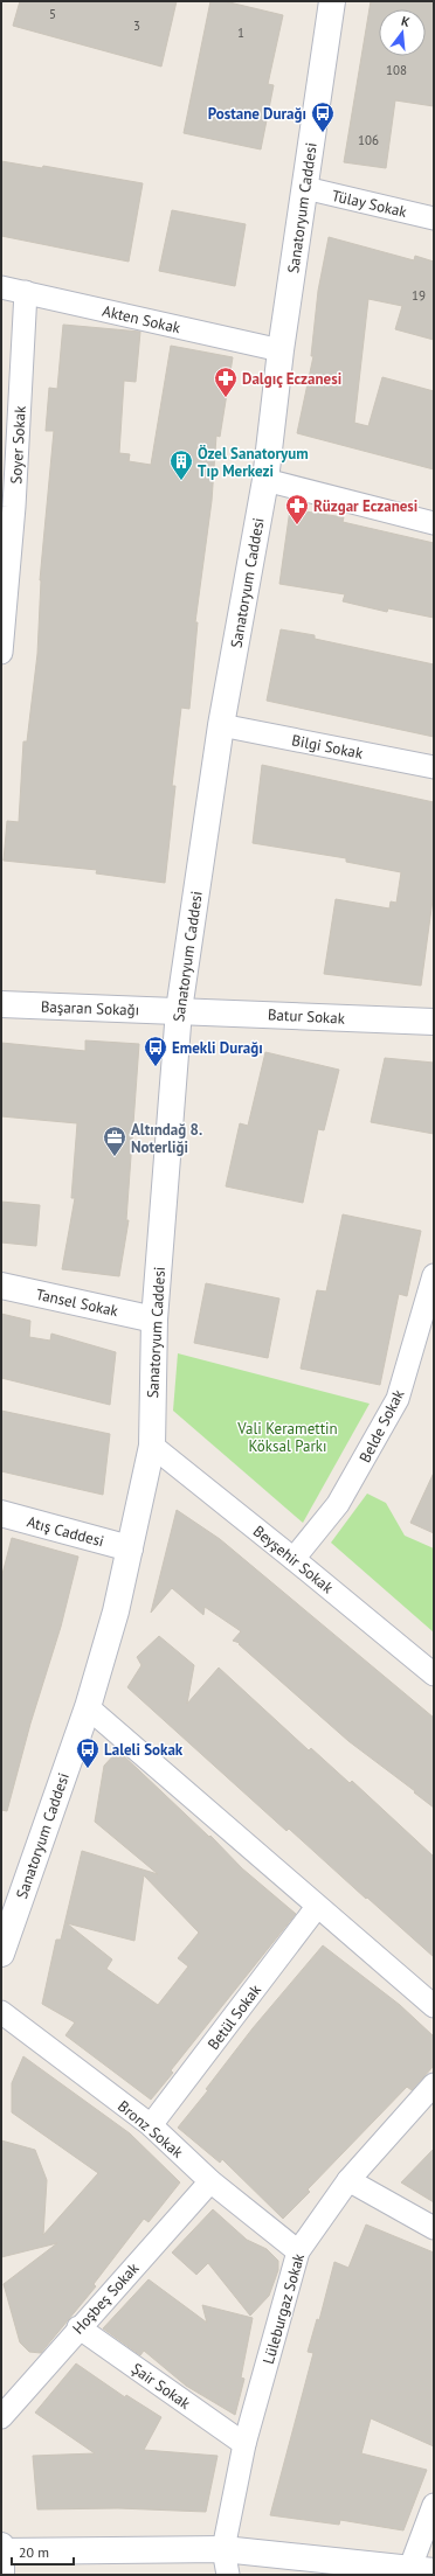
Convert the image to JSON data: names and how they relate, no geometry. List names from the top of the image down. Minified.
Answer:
{"streets":{"main road":["Sanatoryum Caddesi","Başaran Sokağı","Batur Sokak","Tansel Sokak","Atış Caddesi"],"street":["Tülay Sokak","Akten Sokak","Soyer Sokak","Bilgi Sokak","Belde Sokak","Beyşehir Sokak","Betül Sokak","Bronz Sokak","Hoşbeş Sokak","Lüleburgaz Sokak","Şair Sokak"]},"crossings":[["Tülay Sokak","Sanatoryum Caddesi"],["Sanatoryum Caddesi","Akten Sokak"],["Sanatoryum Caddesi","Bilgi Sokak"],["Sanatoryum Caddesi","Başaran Sokağı"],["Sanatoryum Caddesi","Batur Sokak"],["Sanatoryum Caddesi","Tansel Sokak"],["Sanatoryum Caddesi","Atış Caddesi"],["Sanatoryum Caddesi","Beyşehir Sokak"],["Akten Sokak","Soyer Sokak"],["Başaran Sokağı","Batur Sokak"],["Belde Sokak","Beyşehir Sokak"],["Betül Sokak","Bronz Sokak"],["Bronz Sokak","Hoşbeş Sokak"],["Bronz Sokak","Lüleburgaz Sokak"],["Hoşbeş Sokak","Şair Sokak"],["Lüleburgaz Sokak","Şair Sokak"]],"parks":["Vali Keramettin Köksal Parkı"],"places":{"bus stop":["Postane Durağı","Emekli Durağı","Laleli Sokak"],"pharmacy":["Dalgıç Eczanesi","Rüzgar Eczanesi"],"building":["Özel Sanatoryum Tıp Merkezi"],"office":["Altındağ 8. Noterliği"]},"house_numbers":["5","3","1","108","106","19"],"scale_bar":"20 m","north":"top"}
